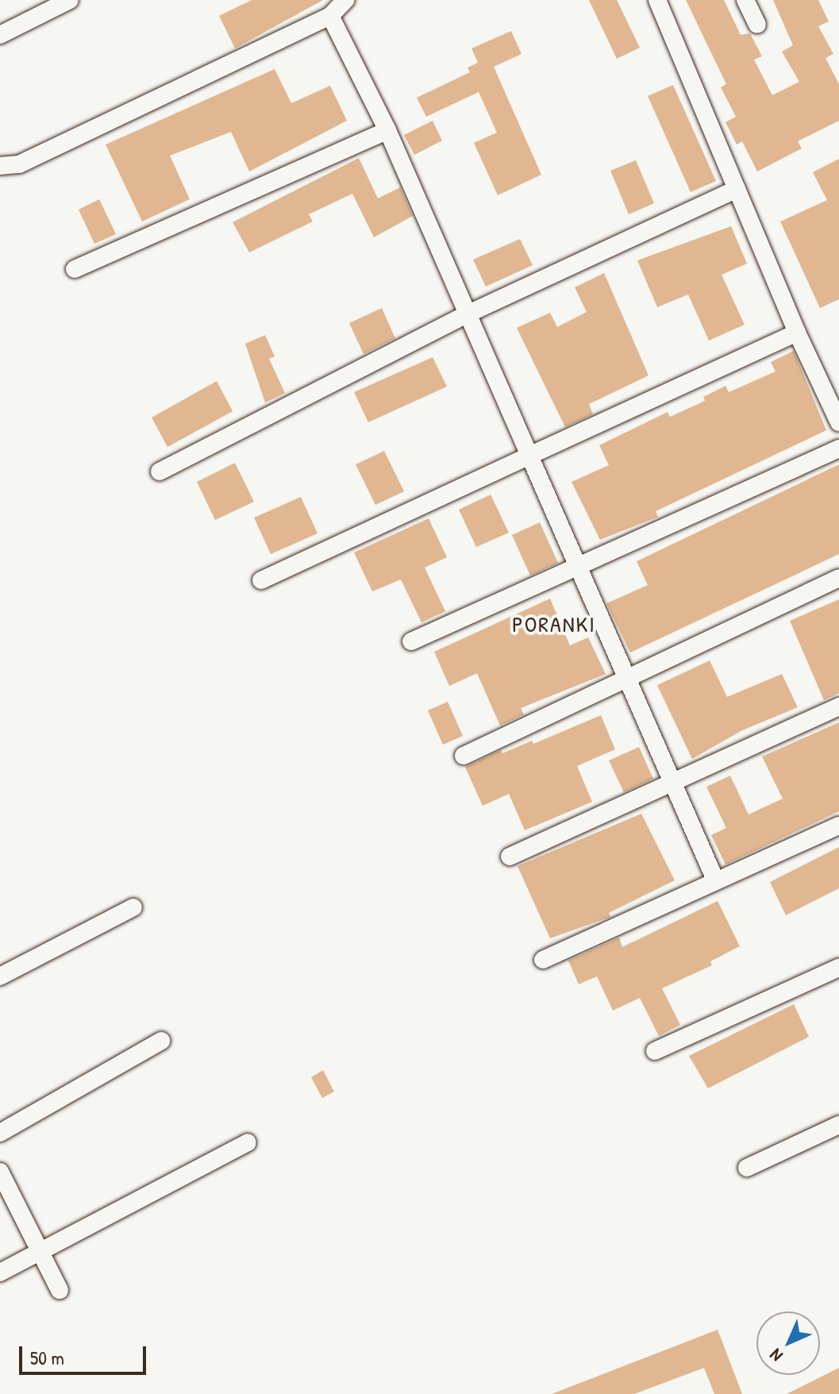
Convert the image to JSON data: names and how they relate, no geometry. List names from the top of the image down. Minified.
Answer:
{"districts":["PORANKI"],"scale_bar":"50 m","north":"bottom left"}
